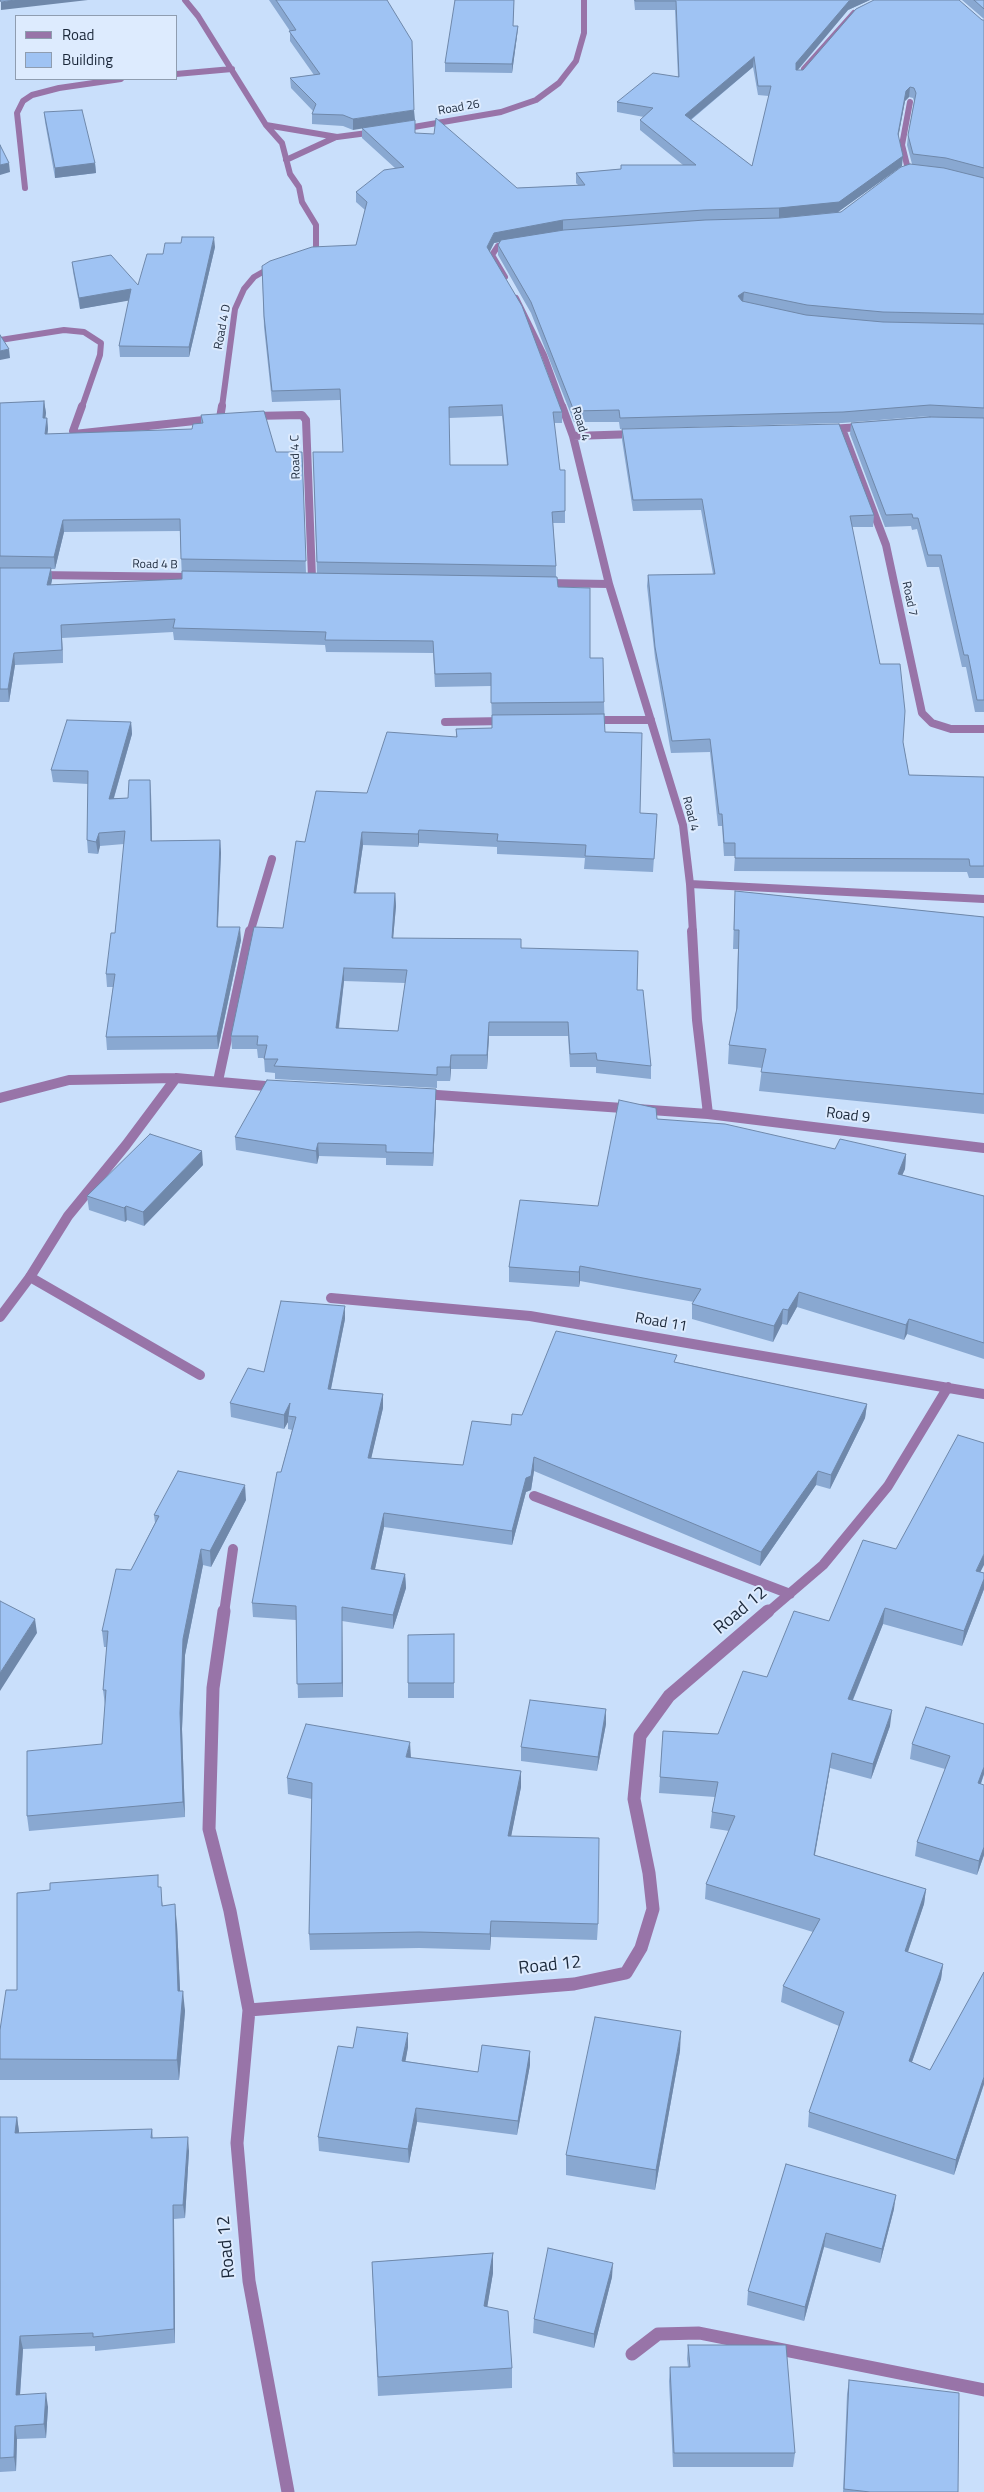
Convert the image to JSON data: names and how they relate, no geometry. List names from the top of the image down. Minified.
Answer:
{"streets":{"street":["Road 26","Road 4 D","Road 4","Road 4 C","Road 4 B","Road 7","Road 9","Road 11","Road 12"]},"crossings":[["Road 4","Road 9"],["Road 11","Road 12"]],"legend":["Road","Building"]}
